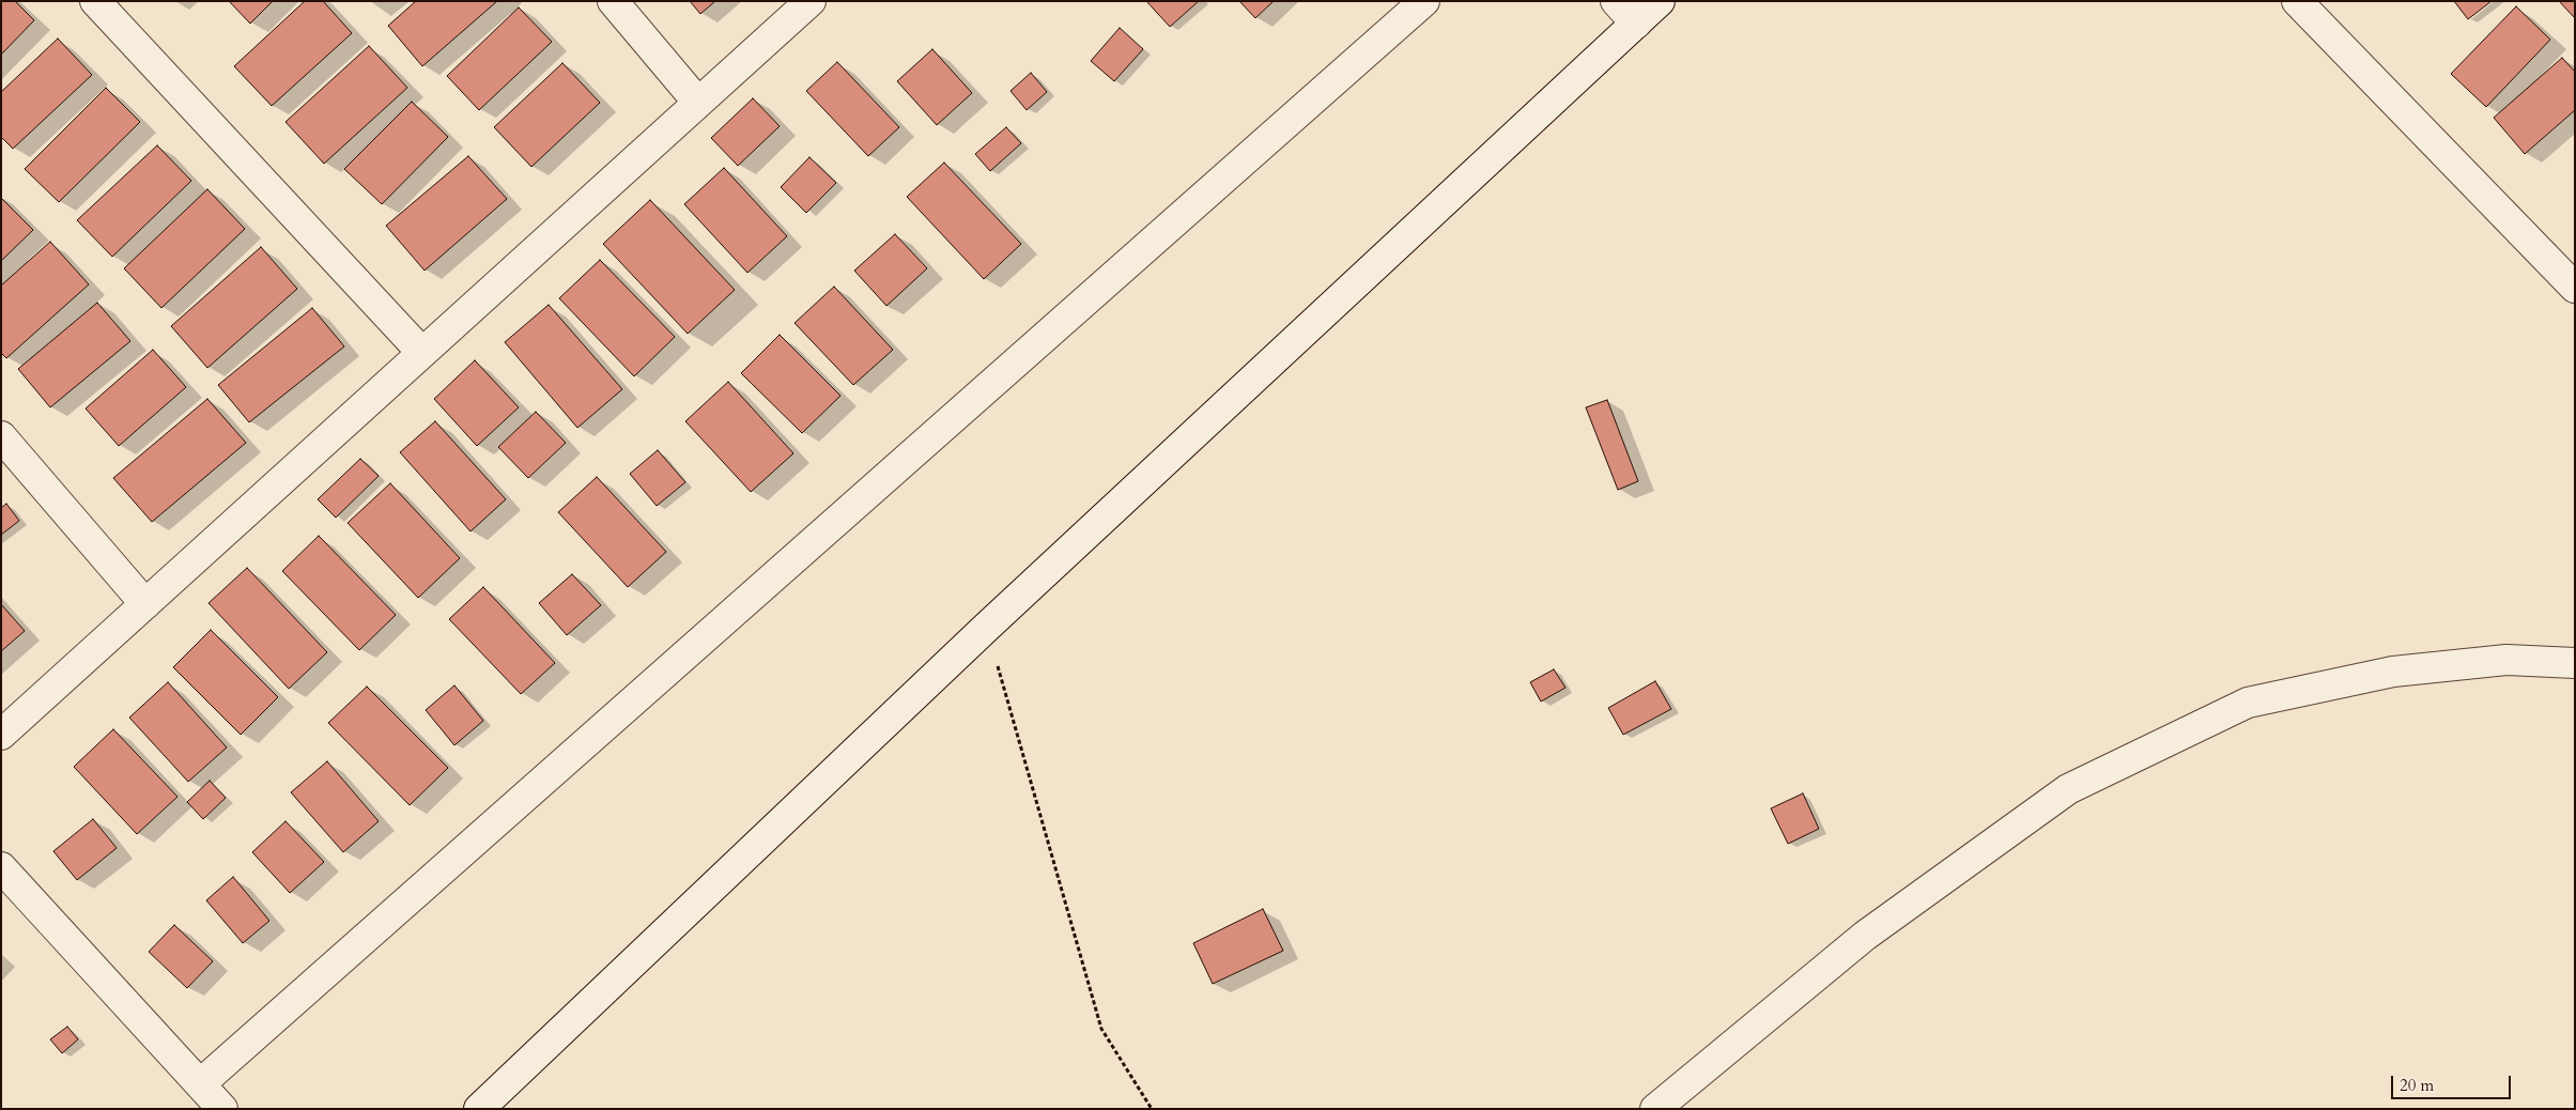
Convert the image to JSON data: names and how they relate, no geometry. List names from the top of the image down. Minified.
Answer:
{"scale_bar":"20 m"}
